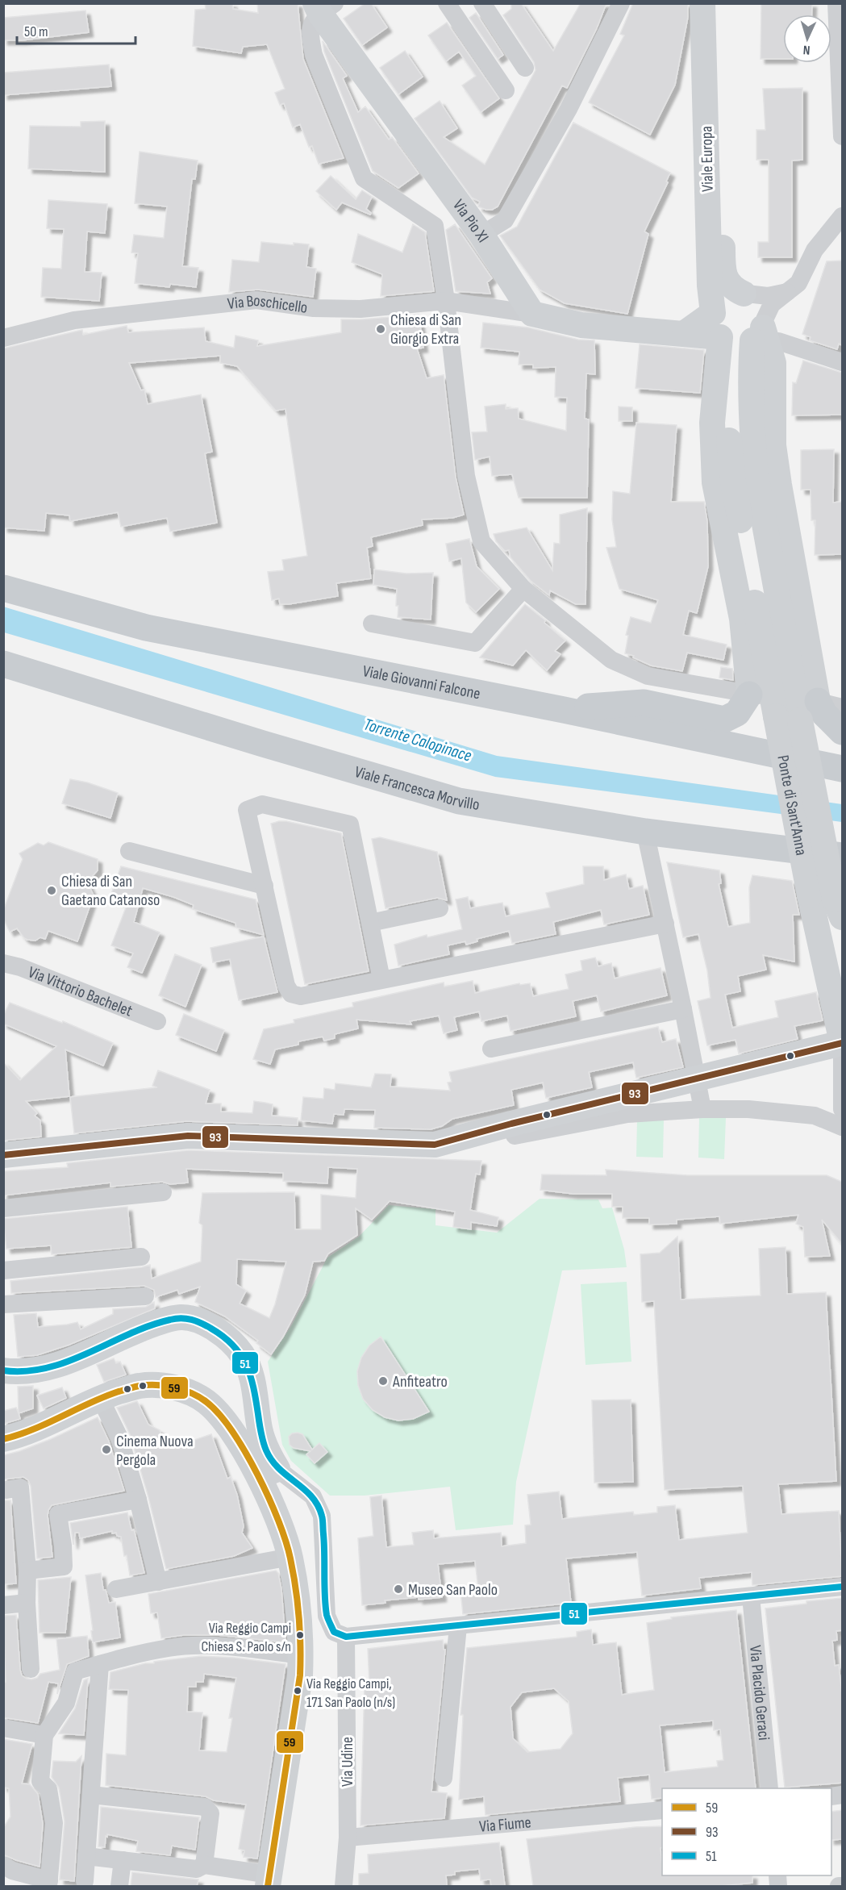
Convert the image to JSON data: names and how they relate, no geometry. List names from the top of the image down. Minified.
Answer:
{"streets":{"main road":["Viale Giovanni Falcone","Viale Francesca Morvillo"],"street":["Viale Europa","Via Pio XI","Via Boschicello","Ponte di Sant'Anna","Via Vittorio Bachelet","Via Placido Geraci","Via Udine","Via Fiume"]},"crossings":[["Viale Europa","Ponte di Sant'Anna"],["Via Pio XI","Via Boschicello"],["Via Udine","Via Fiume"]],"water":["Torrente Calopinace"],"places":["Chiesa di San Giorgio Extra","Chiesa di San Gaetano Catanoso","Anfiteatro","Cinema Nuova Pergola","Museo San Paolo","Via Reggio Campi Chiesa S. Paolo s/n","Via Reggio Campi, 171 San Paolo (n/s)"],"lines":["transit line 93","transit line 51","transit line 59"],"legend":["59","93","51"],"scale_bar":"50 m","north":"bottom"}
